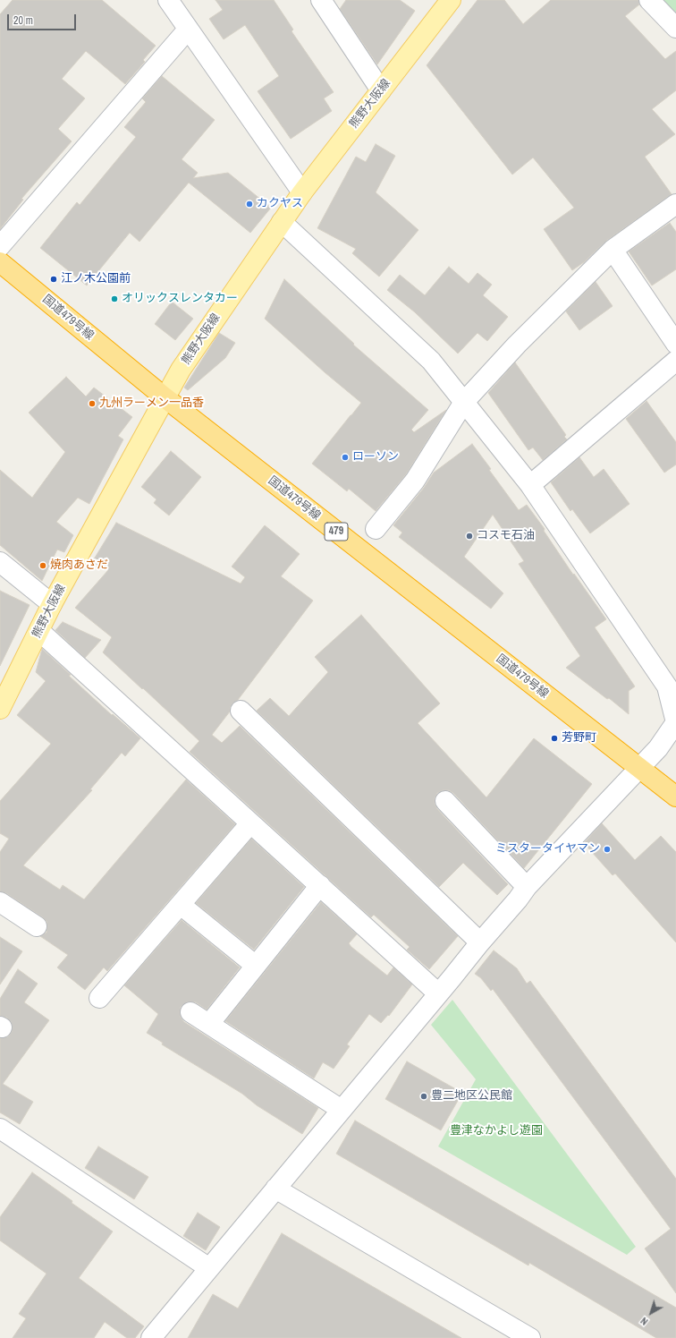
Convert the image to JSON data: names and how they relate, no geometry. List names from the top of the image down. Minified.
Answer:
{"streets":{"highway":["国道479号線","479"],"main road":["熊野大阪線"]},"crossings":[["熊野大阪線","国道479号線"]],"parks":["豊津なかよし遊園"],"places":["カクヤス","江ノ木公園前","オリックスレンタカー","九州ラーメン一品香","ローソン","コスモ石油","焼肉あさだ","芳野町","ミスタータイヤマン","豊二地区公民館"],"scale_bar":"20 m","north":"bottom left"}
